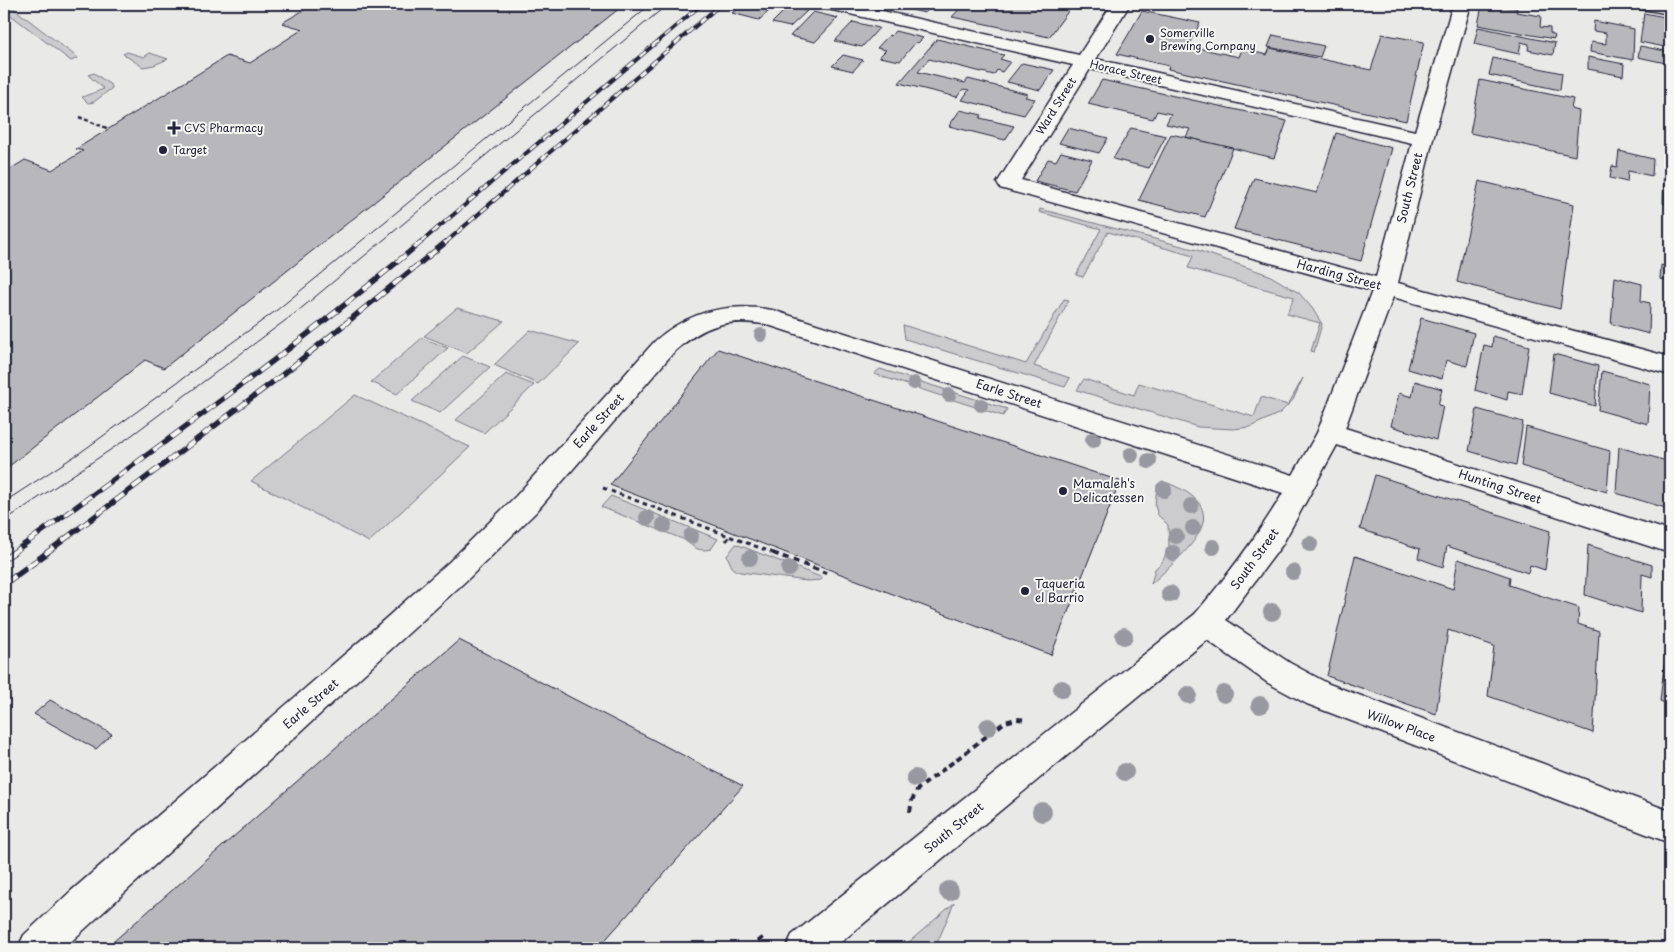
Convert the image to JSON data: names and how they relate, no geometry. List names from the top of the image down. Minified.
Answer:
{"streets":{"street":["Horace Street","Ward Street","South Street","Harding Street","Earle Street","Hunting Street","Willow Place"]},"crossings":[["Horace Street","Ward Street"],["Horace Street","South Street"],["Ward Street","Harding Street"],["South Street","Harding Street"],["South Street","Earle Street"],["South Street","Hunting Street"],["South Street","Willow Place"]],"places":{"other":["Somerville Brewing Company","Target","Mamaleh's Delicatessen","Taqueria el Barrio"],"health":["CVS Pharmacy"]}}
